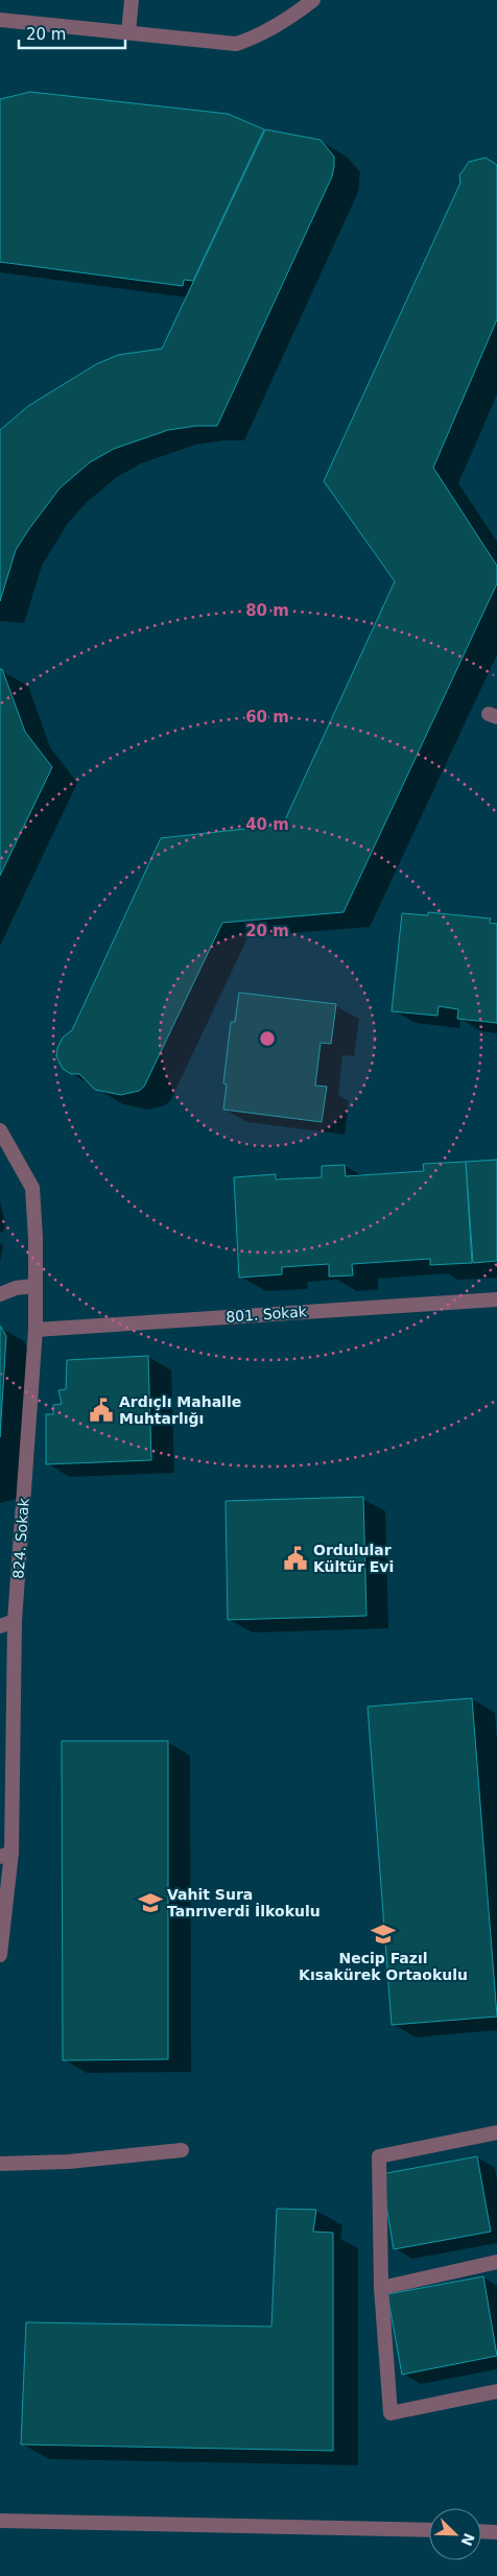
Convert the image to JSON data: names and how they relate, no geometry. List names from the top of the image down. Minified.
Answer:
{"streets":{"street":["801. Sokak","824. Sokak"]},"crossings":[["801. Sokak","824. Sokak"]],"places":{"public building":["Ardıçlı Mahalle Muhtarlığı","Ordulular Kültür Evi"],"school or university":["Vahit Sura Tanrıverdi İlkokulu","Necip Fazıl Kısakürek Ortaokulu"]},"scale_bar":"20 m","north":"bottom right","rings":["80 m","60 m","40 m","20 m"]}
